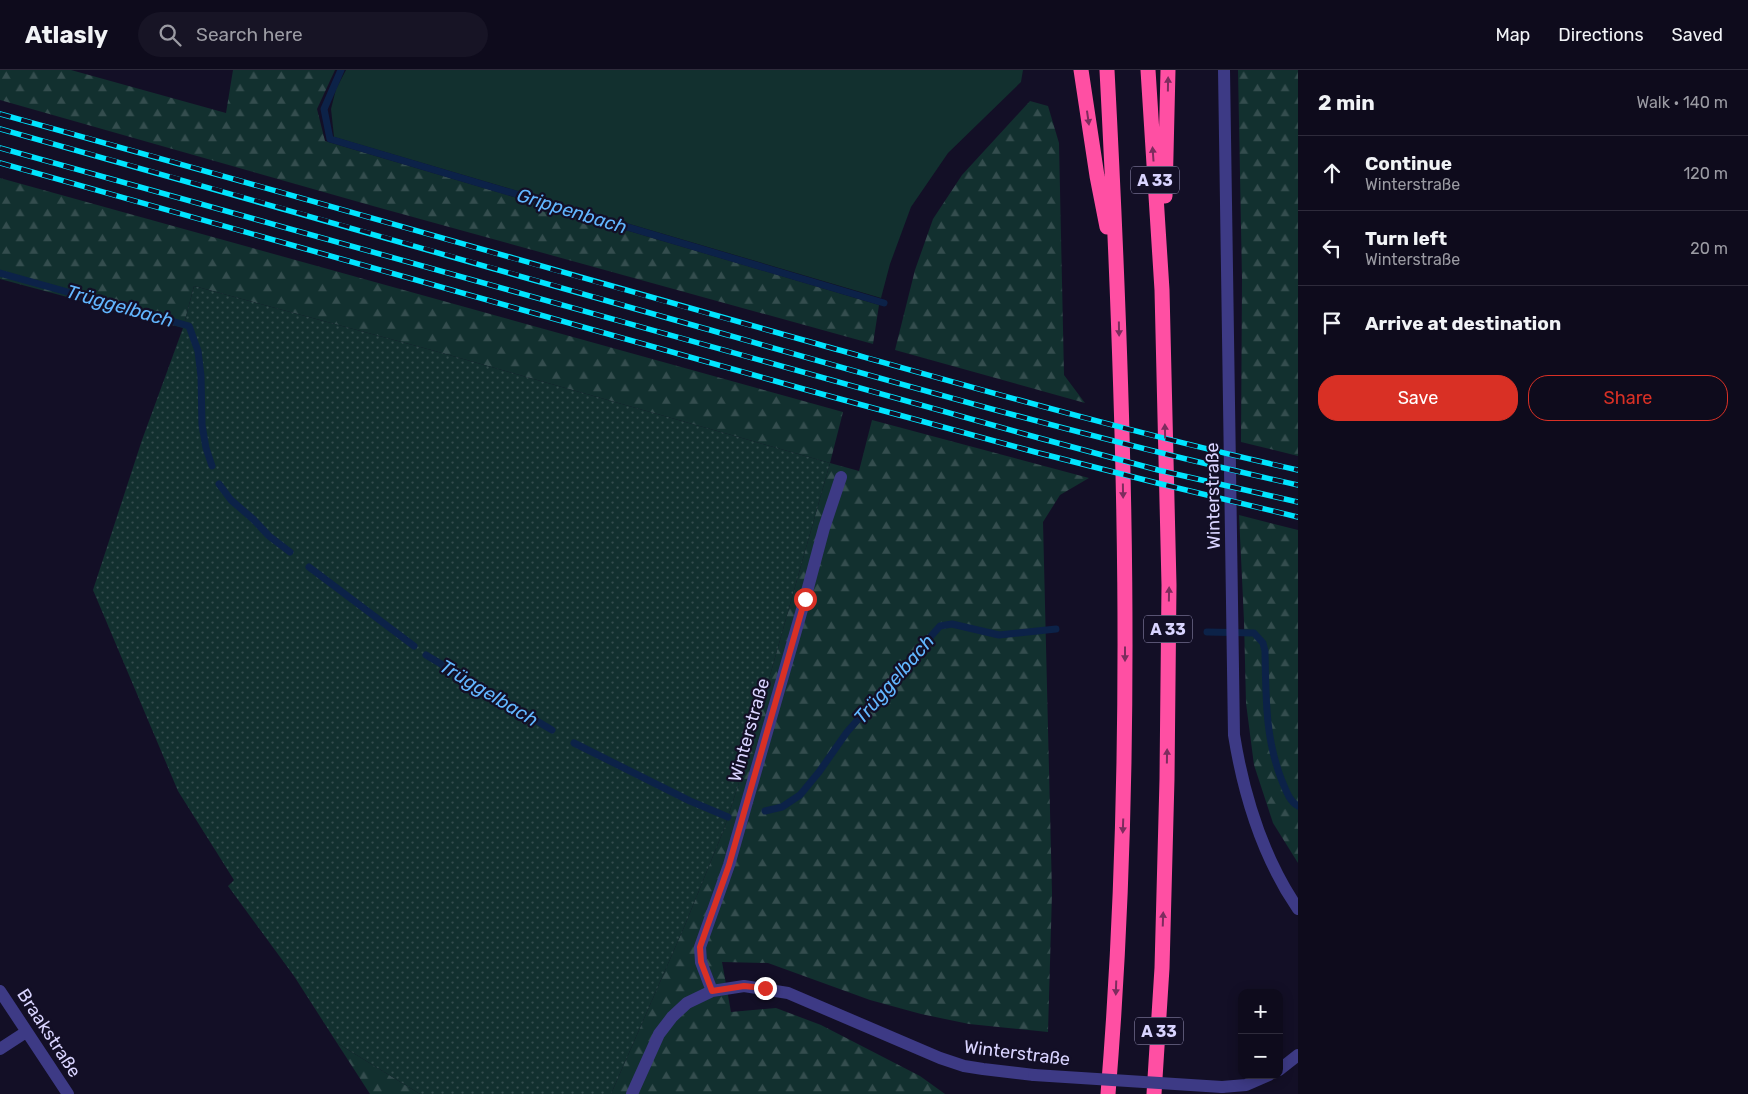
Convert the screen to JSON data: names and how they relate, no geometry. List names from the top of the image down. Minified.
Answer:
{"streets":{"highway":["A 33"],"street":["Winterstraße","Braakstraße"]},"water":["Grippenbach","Trüggelbach"],"page":{"header":"Atlasly","search":"Search here","nav":["Map","Directions","Saved"],"heading":["2 min","Walk · 140 m"],"list":[["Continue","Winterstraße","120 m"],["Turn left","Winterstraße","20 m"],"Arrive at destination"],"buttons":["Save","Share"],"map_buttons":["+","−"]}}
